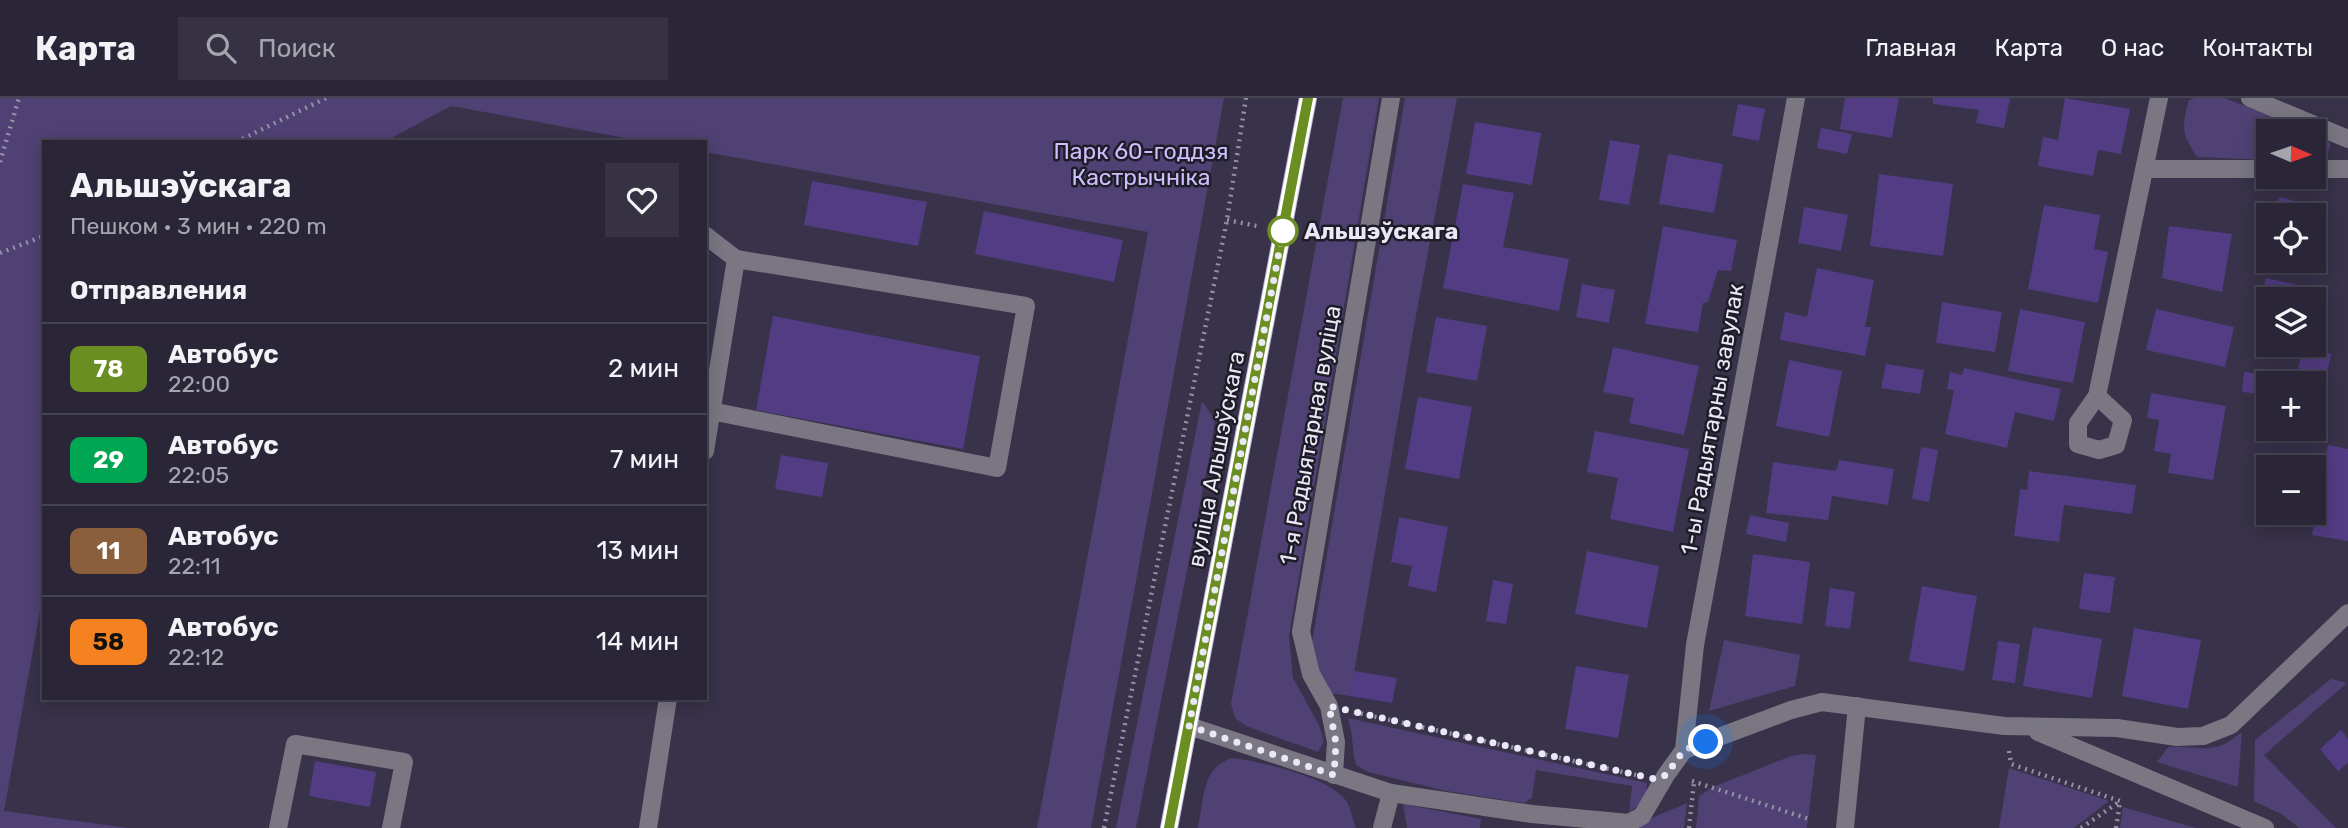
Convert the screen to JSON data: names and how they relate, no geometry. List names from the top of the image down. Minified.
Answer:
{"streets":{"main road":["вуліца Альшэўскага"],"street":["1-ы Радыятарны завулак","1-я Радыятарная вуліца"]},"parks":["Парк 60-годдзя Кастрычніка"],"places":["Альшэўскага"],"lines":["bus line 78"],"north":"right","page":{"header":"Карта","search":"Поиск","nav":["Главная","Карта","О нас","Контакты"],"map_buttons":["+","−"],"heading":[["Альшэўскага","Пешком · 3 мин · 220 m"],"Отправления"],"list":[{"mark":"78","name":"Автобус","note":"22:00","value":"2 мин"},{"mark":"29","name":"Автобус","note":"22:05","value":"7 мин"},{"mark":"11","name":"Автобус","note":"22:11","value":"13 мин"},{"mark":"58","name":"Автобус","note":"22:12","value":"14 мин"}]}}
